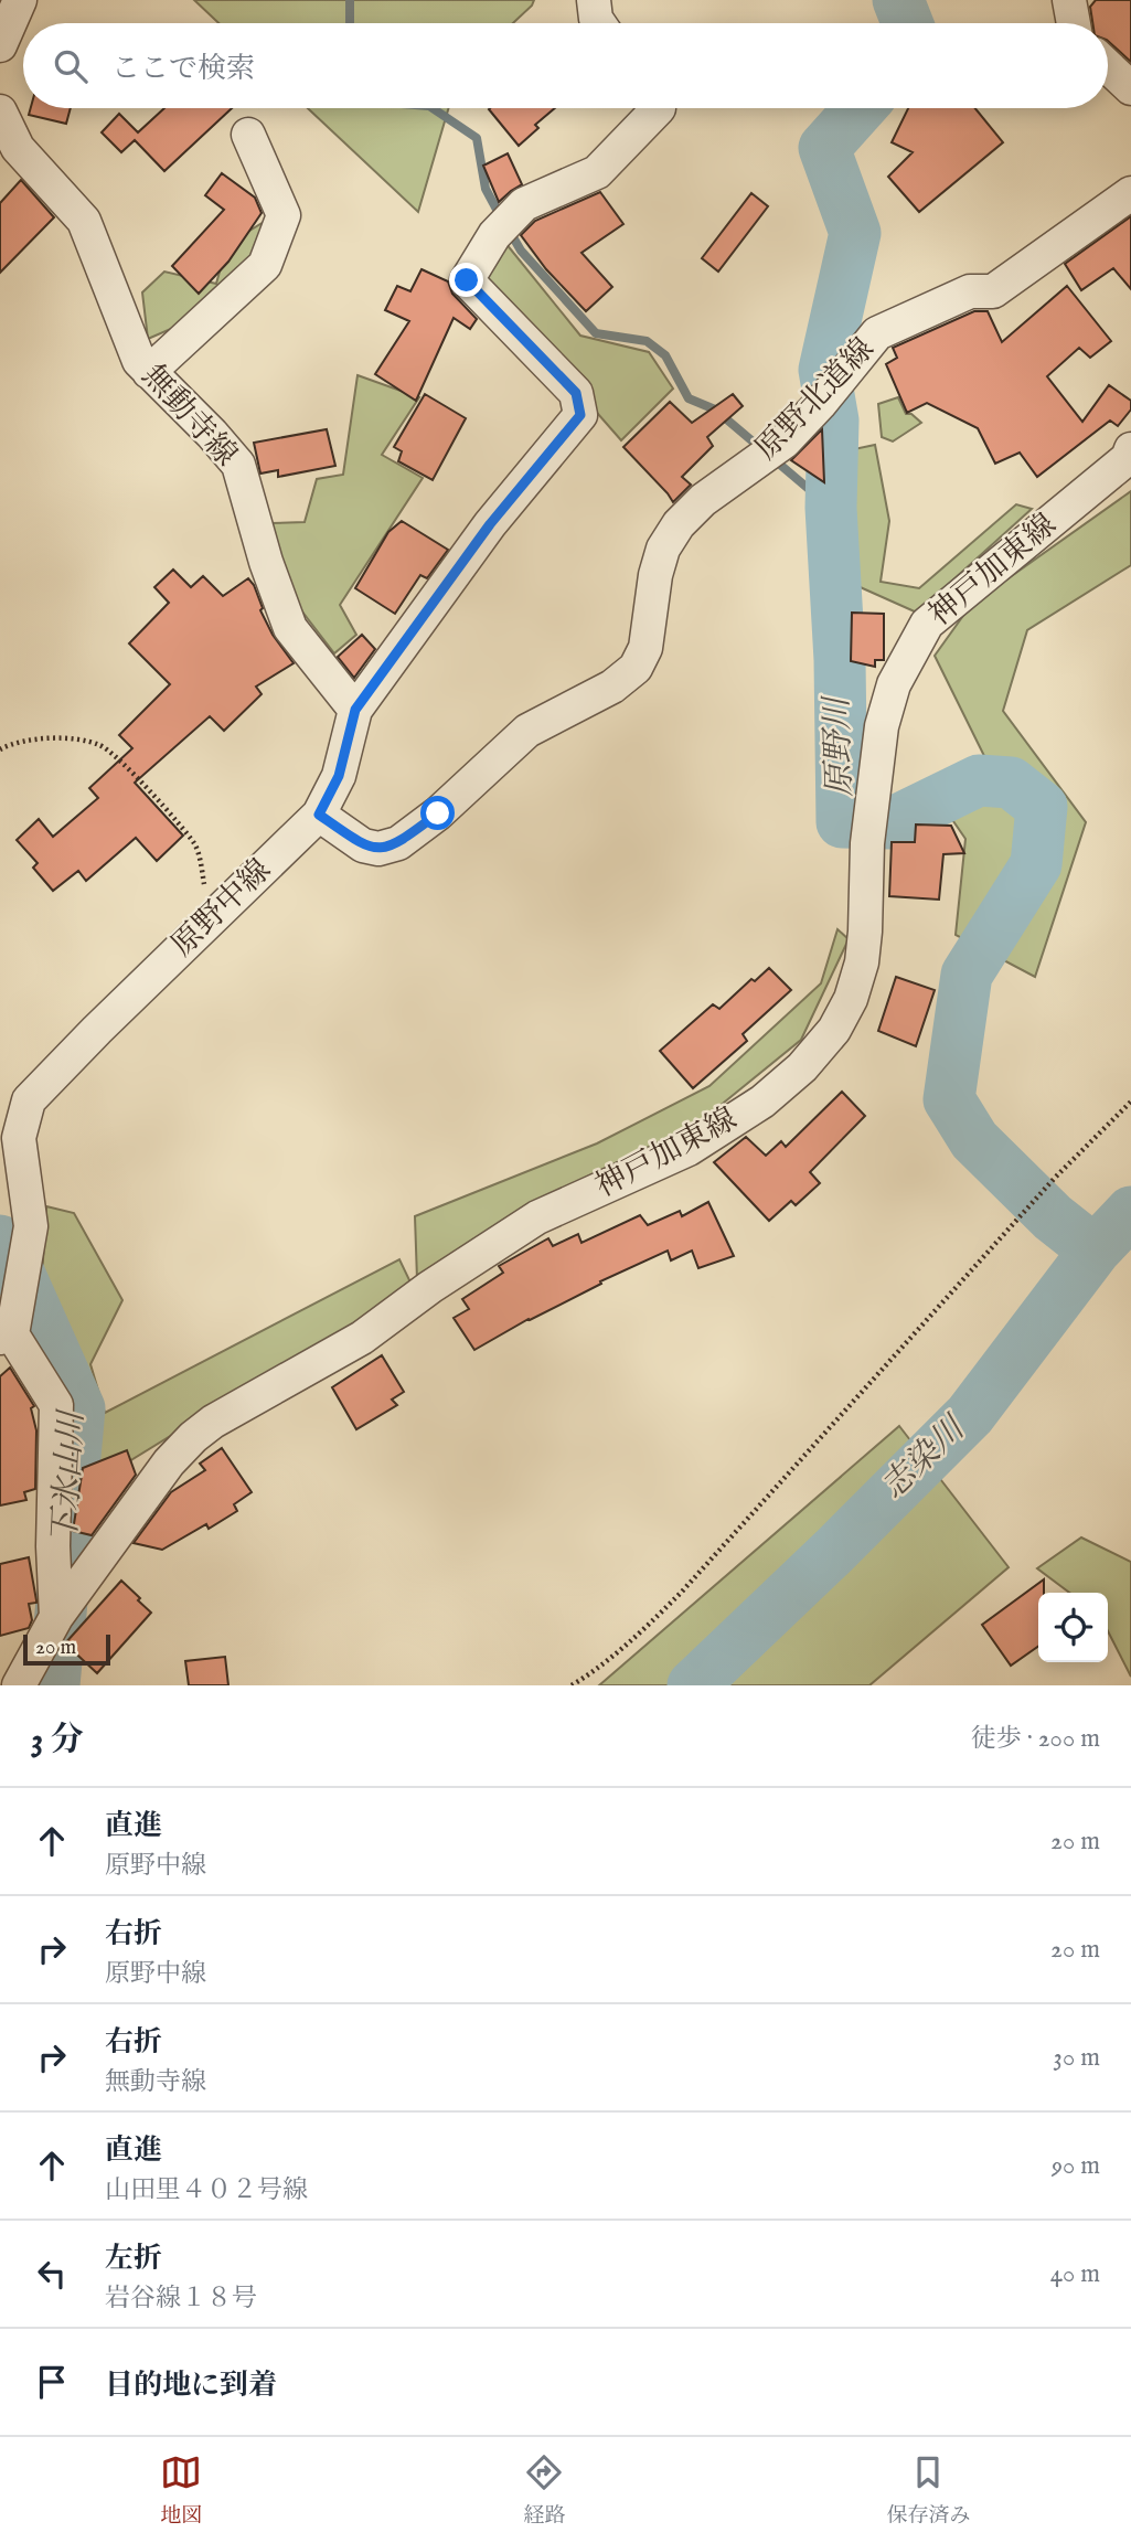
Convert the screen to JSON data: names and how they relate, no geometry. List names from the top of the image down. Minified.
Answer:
{"streets":{"street":["原野北道線","無動寺線","神戸加東線","原野中線"]},"crossings":[["原野北道線","原野中線"]],"water":["原野川","志染川","下氷山川"],"scale_bar":"20 m","page":{"search":"ここで検索","scale":"20 m","heading":["3 分","徒歩 · 200 m"],"list":[["直進","原野中線","20 m"],["右折","原野中線","20 m"],["右折","無動寺線","30 m"],["直進","山田里４０２号線","90 m"],["左折","岩谷線１８号","40 m"],"目的地に到着"],"nav":["地図","経路","保存済み"]}}
